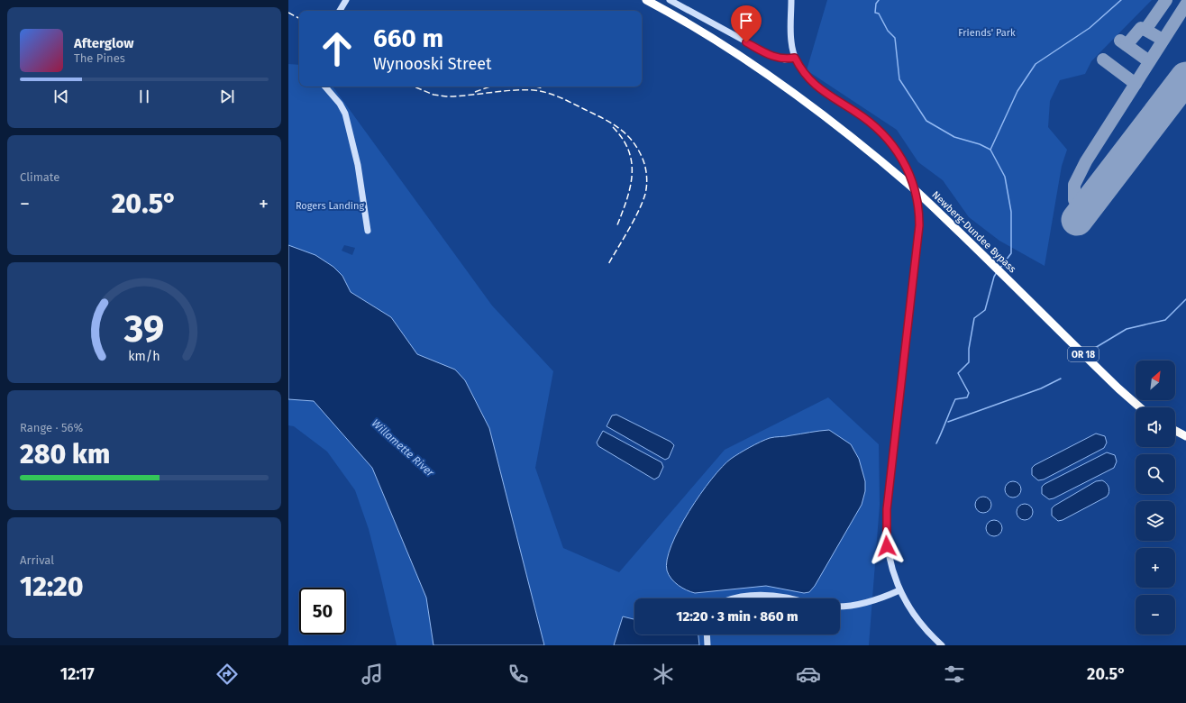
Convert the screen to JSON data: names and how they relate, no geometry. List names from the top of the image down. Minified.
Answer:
{"streets":{"highway":["Newberg-Dundee Bypass","OR 18"]},"water":["Willamette River"],"parks":["Friends' Park","Rogers Landing"],"north":"top right","page":{"turn":["660 m","Wynooski Street"],"song":["Afterglow","The Pines"],"tile":["Climate",["Range · 56%","280 km"],["Arrival","12:20"]],"heat":["−","20.5°","+"],"map_buttons":["+","−"],"limit":"50","trip":"12:20 · 3 min · 860 m","tabs":["12:17","20.5°"],"gauge":["39","km/h"]}}
